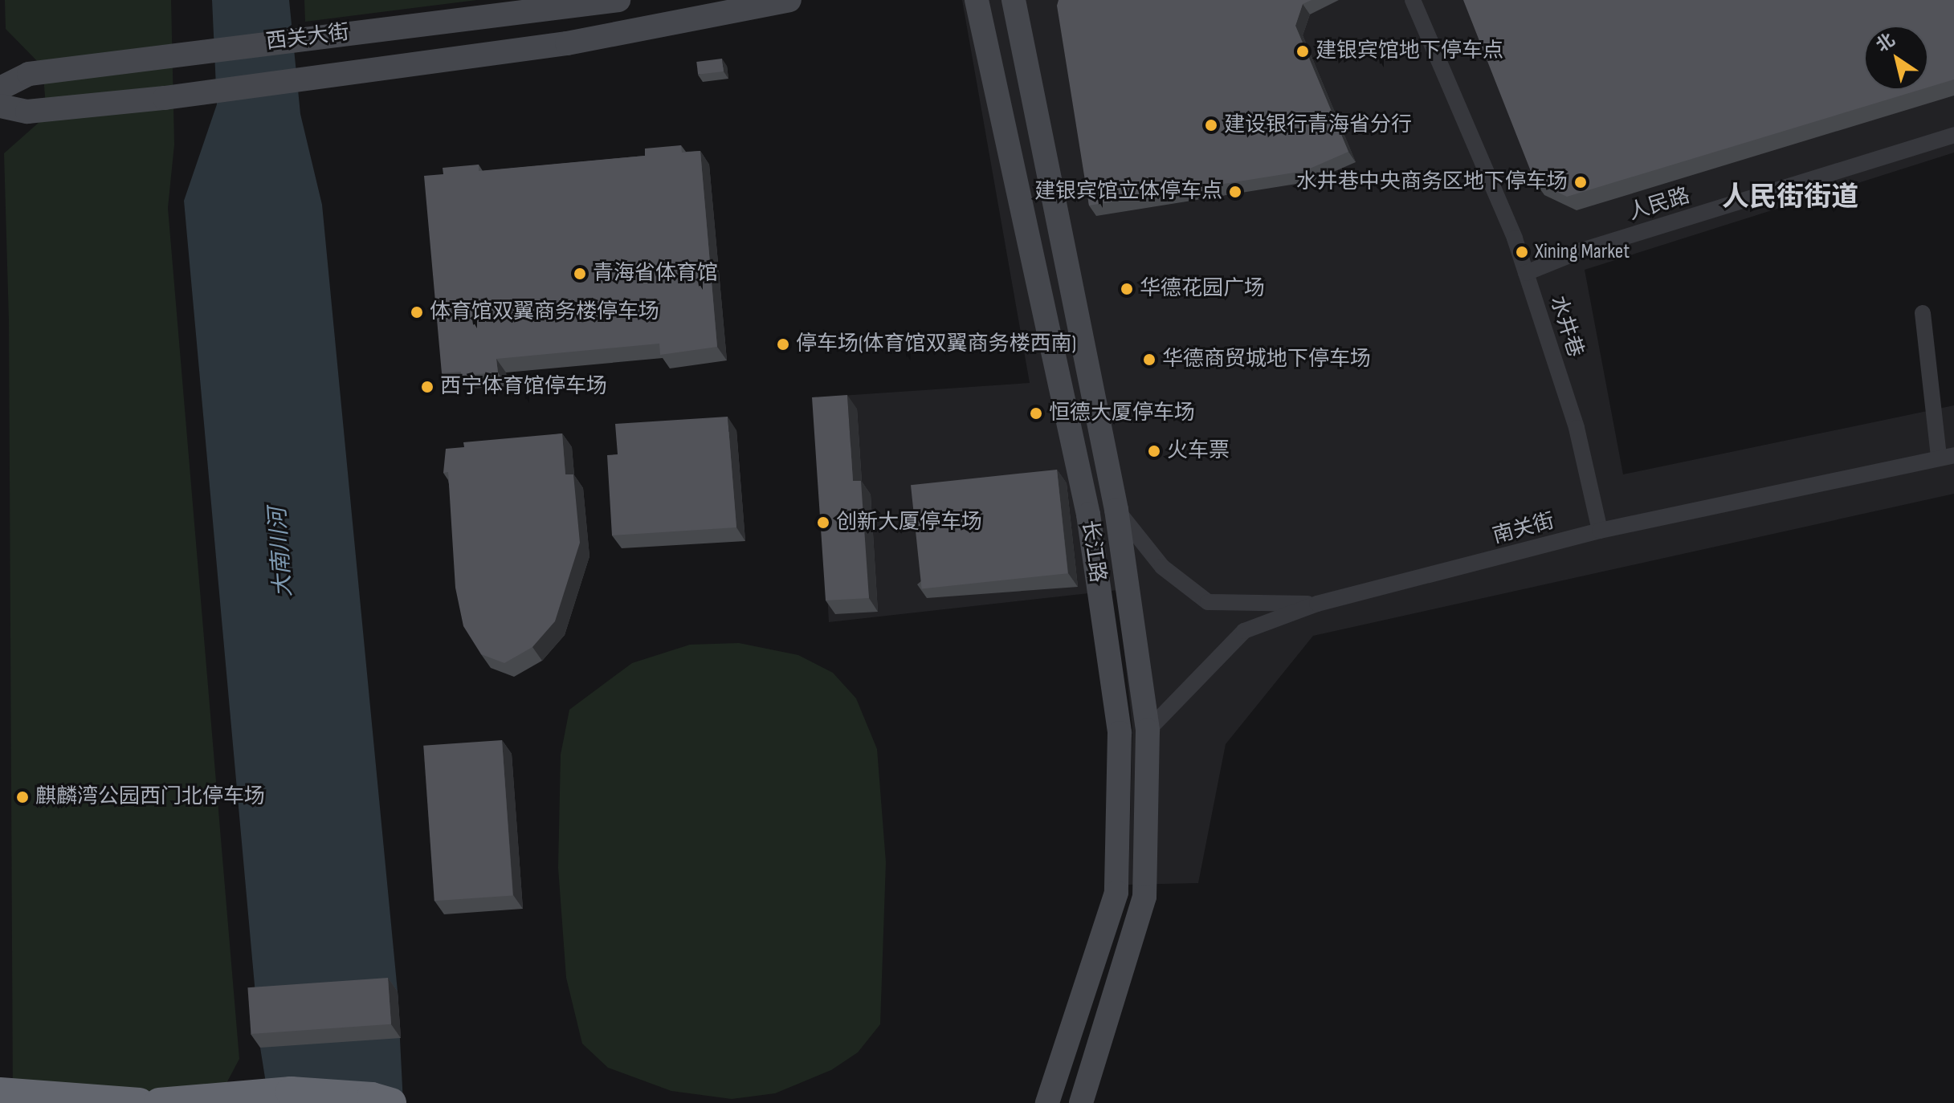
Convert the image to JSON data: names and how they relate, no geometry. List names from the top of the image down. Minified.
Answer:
{"streets":{"main road":["西关大街","长江路"],"street":["人民路","水井巷","南关街"]},"crossings":[["人民路","水井巷"],["水井巷","南关街"],["南关街","长江路"]],"districts":["人民街街道"],"water":["大南川河"],"places":["建银宾馆地下停车点","建设银行青海省分行","水井巷中央商务区地下停车场","建银宾馆立体停车点","Xining Market","青海省体育馆","华德花园广场","体育馆双翼商务楼停车场","停车场(体育馆双翼商务楼西南)","华德商贸城地下停车场","西宁体育馆停车场","恒德大厦停车场","火车票","创新大厦停车场","麒麟湾公园西门北停车场"],"north":"top left"}
